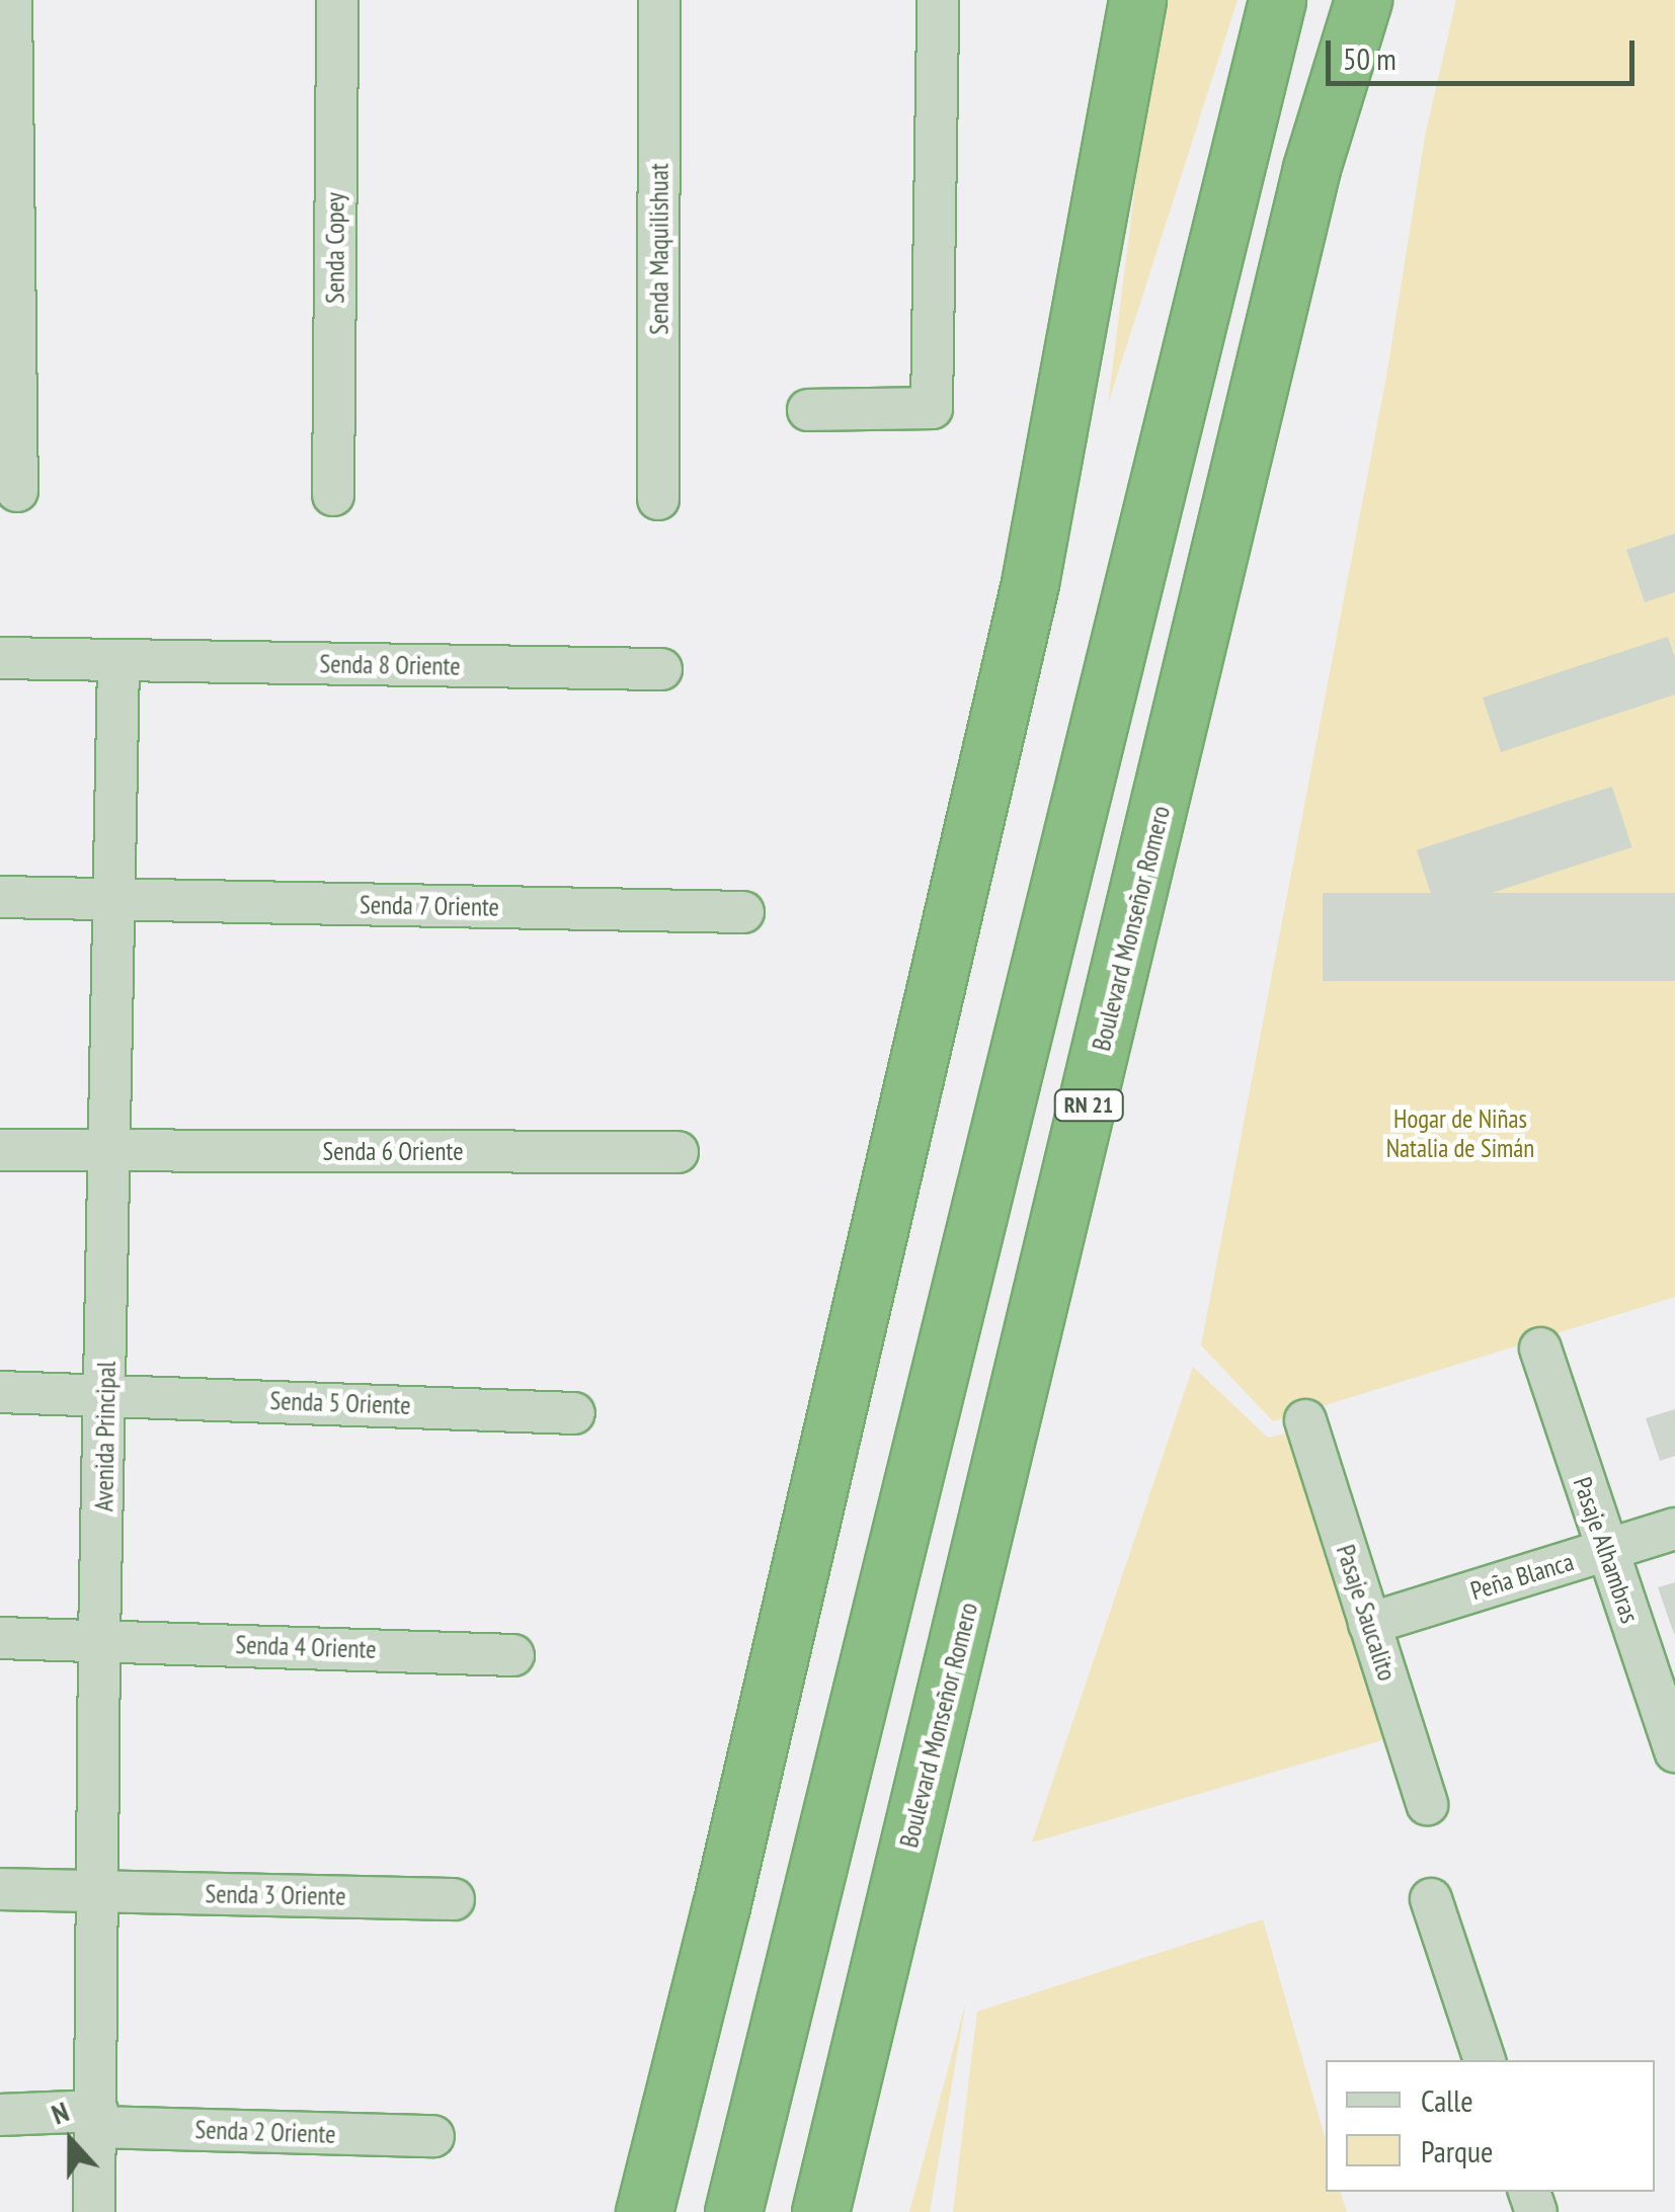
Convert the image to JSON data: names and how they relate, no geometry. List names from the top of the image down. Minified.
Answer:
{"streets":{"highway":["Boulevard Monseñor Romero","RN 21"],"street":["Senda Copey","Senda Maquilishuat","Senda 8 Oriente","Senda 7 Oriente","Senda 6 Oriente","Senda 5 Oriente","Avenida Principal","Pasaje Alhambras","Peña Blanca","Pasaje Saucalito","Senda 4 Oriente","Senda 3 Oriente","Senda 2 Oriente"]},"crossings":[["Senda 8 Oriente","Avenida Principal"],["Senda 7 Oriente","Avenida Principal"],["Senda 6 Oriente","Avenida Principal"],["Senda 5 Oriente","Avenida Principal"],["Avenida Principal","Senda 4 Oriente"],["Avenida Principal","Senda 3 Oriente"],["Avenida Principal","Senda 2 Oriente"],["Pasaje Alhambras","Peña Blanca"],["Peña Blanca","Pasaje Saucalito"]],"parks":["Hogar de Niñas Natalia de Simán"],"legend":["Calle","Parque"],"scale_bar":"50 m","north":"top"}
